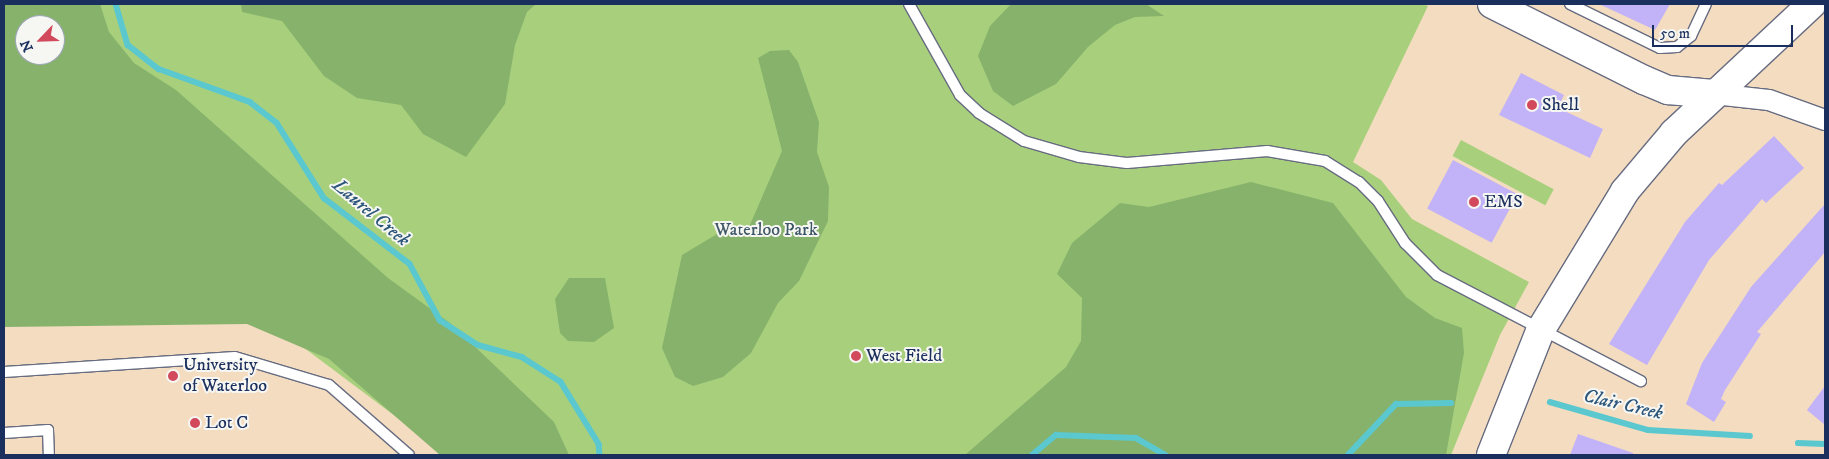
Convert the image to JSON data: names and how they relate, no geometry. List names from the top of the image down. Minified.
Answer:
{"water":["Laurel Creek","Clair Creek"],"parks":["Waterloo Park"],"places":["Shell","EMS","West Field","University of Waterloo","Lot C"],"scale_bar":"50 m","north":"bottom left"}
